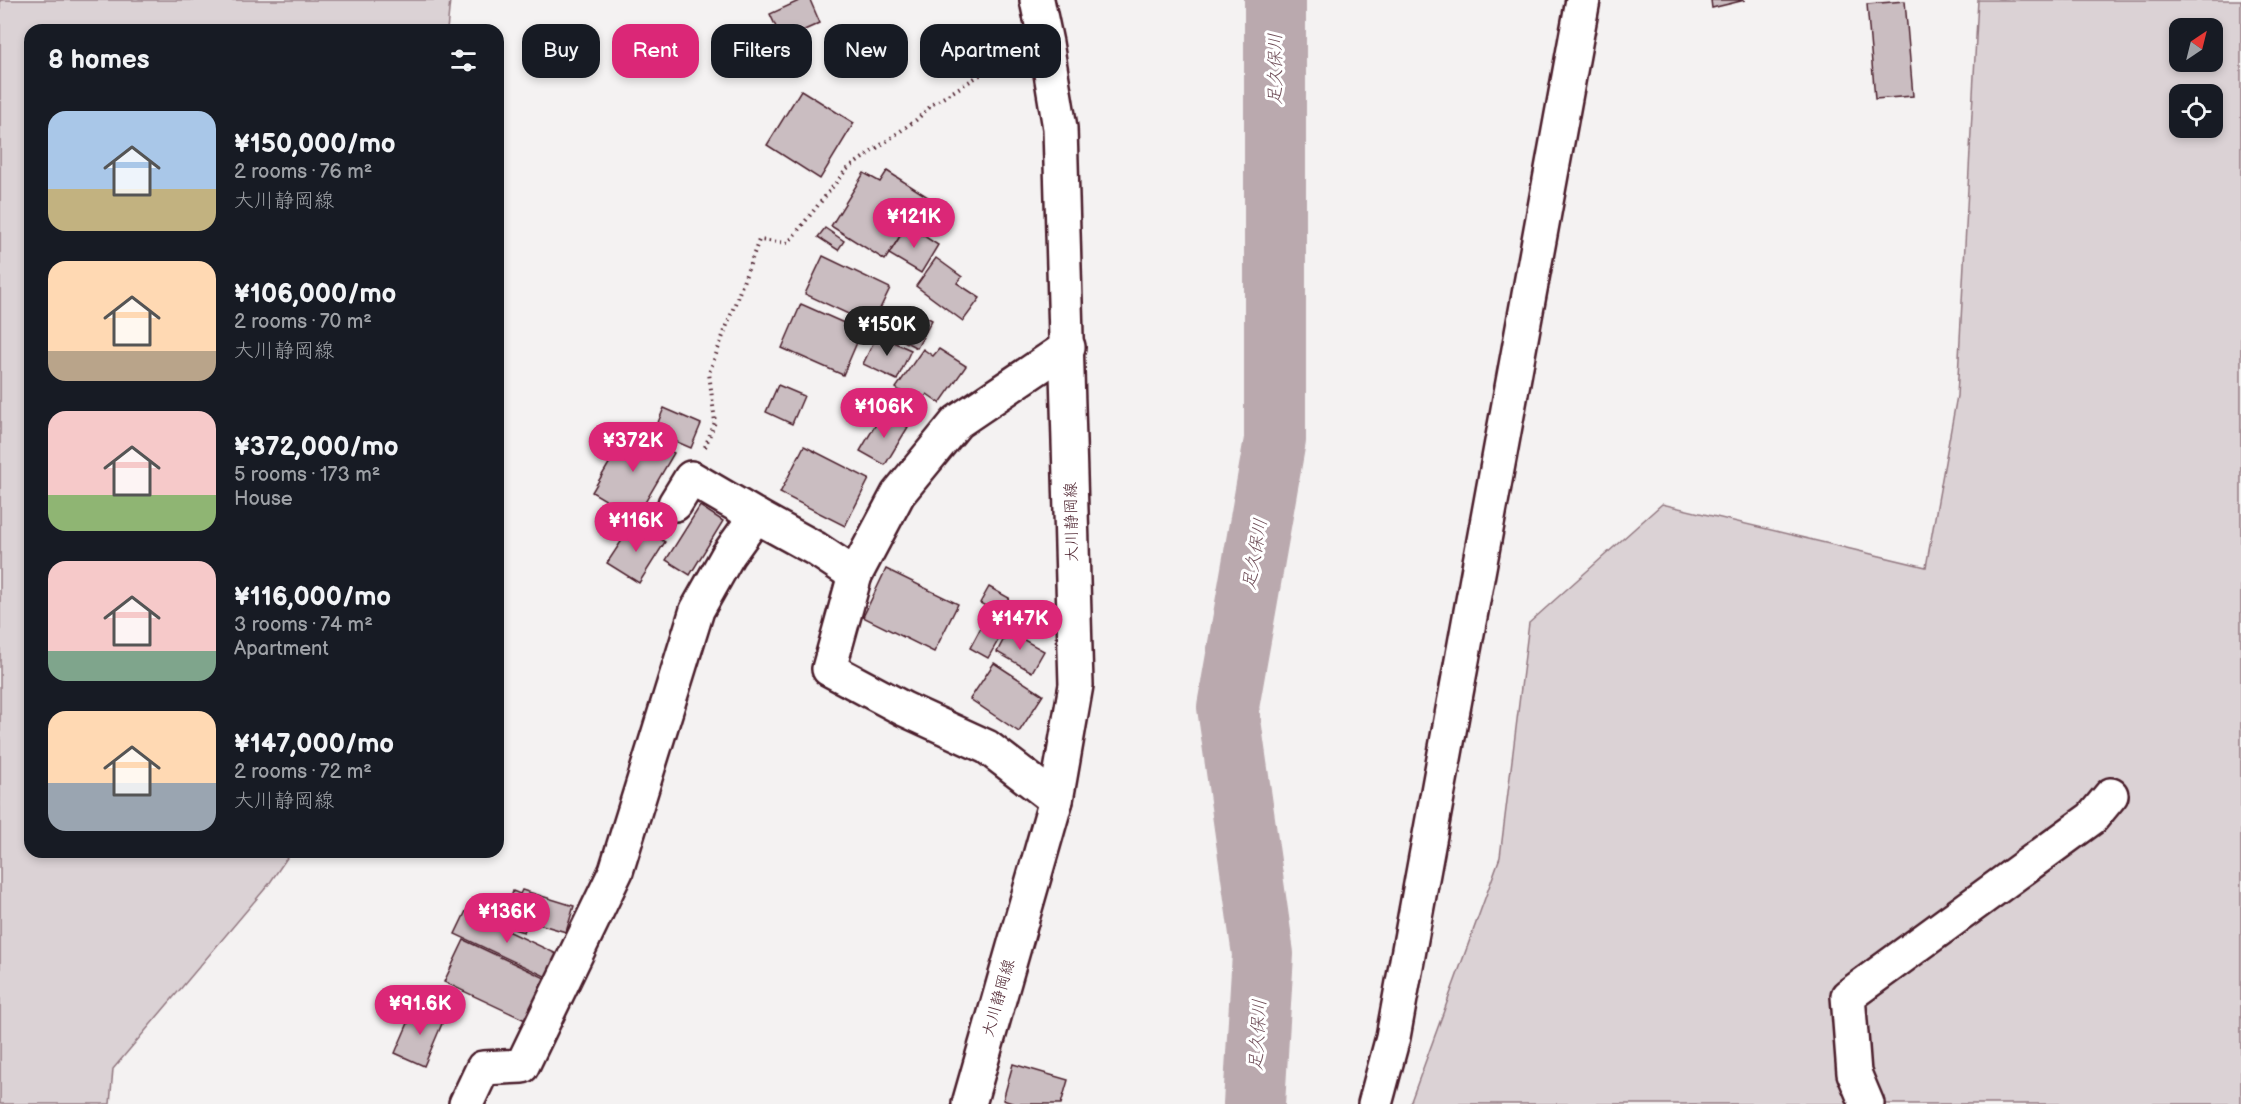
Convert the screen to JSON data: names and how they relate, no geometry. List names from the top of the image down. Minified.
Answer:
{"streets":{"street":["大川静岡線"]},"water":["足久保川"],"north":"top right","page":{"chip":["Buy","Rent","Filters","New","Apartment"],"heading":"8 homes","list":[{"name":"¥150,000/mo","note":"2 rooms · 76 m² · 大川静岡線"},{"name":"¥106,000/mo","note":"2 rooms · 70 m² · 大川静岡線"},{"name":"¥372,000/mo","note":"5 rooms · 173 m² · House"},{"name":"¥116,000/mo","note":"3 rooms · 74 m² · Apartment"},{"name":"¥147,000/mo","note":"2 rooms · 72 m² · 大川静岡線"}],"price":["¥121K","¥150K","¥106K","¥372K","¥116K","¥147K","¥136K","¥91.6K"]}}
